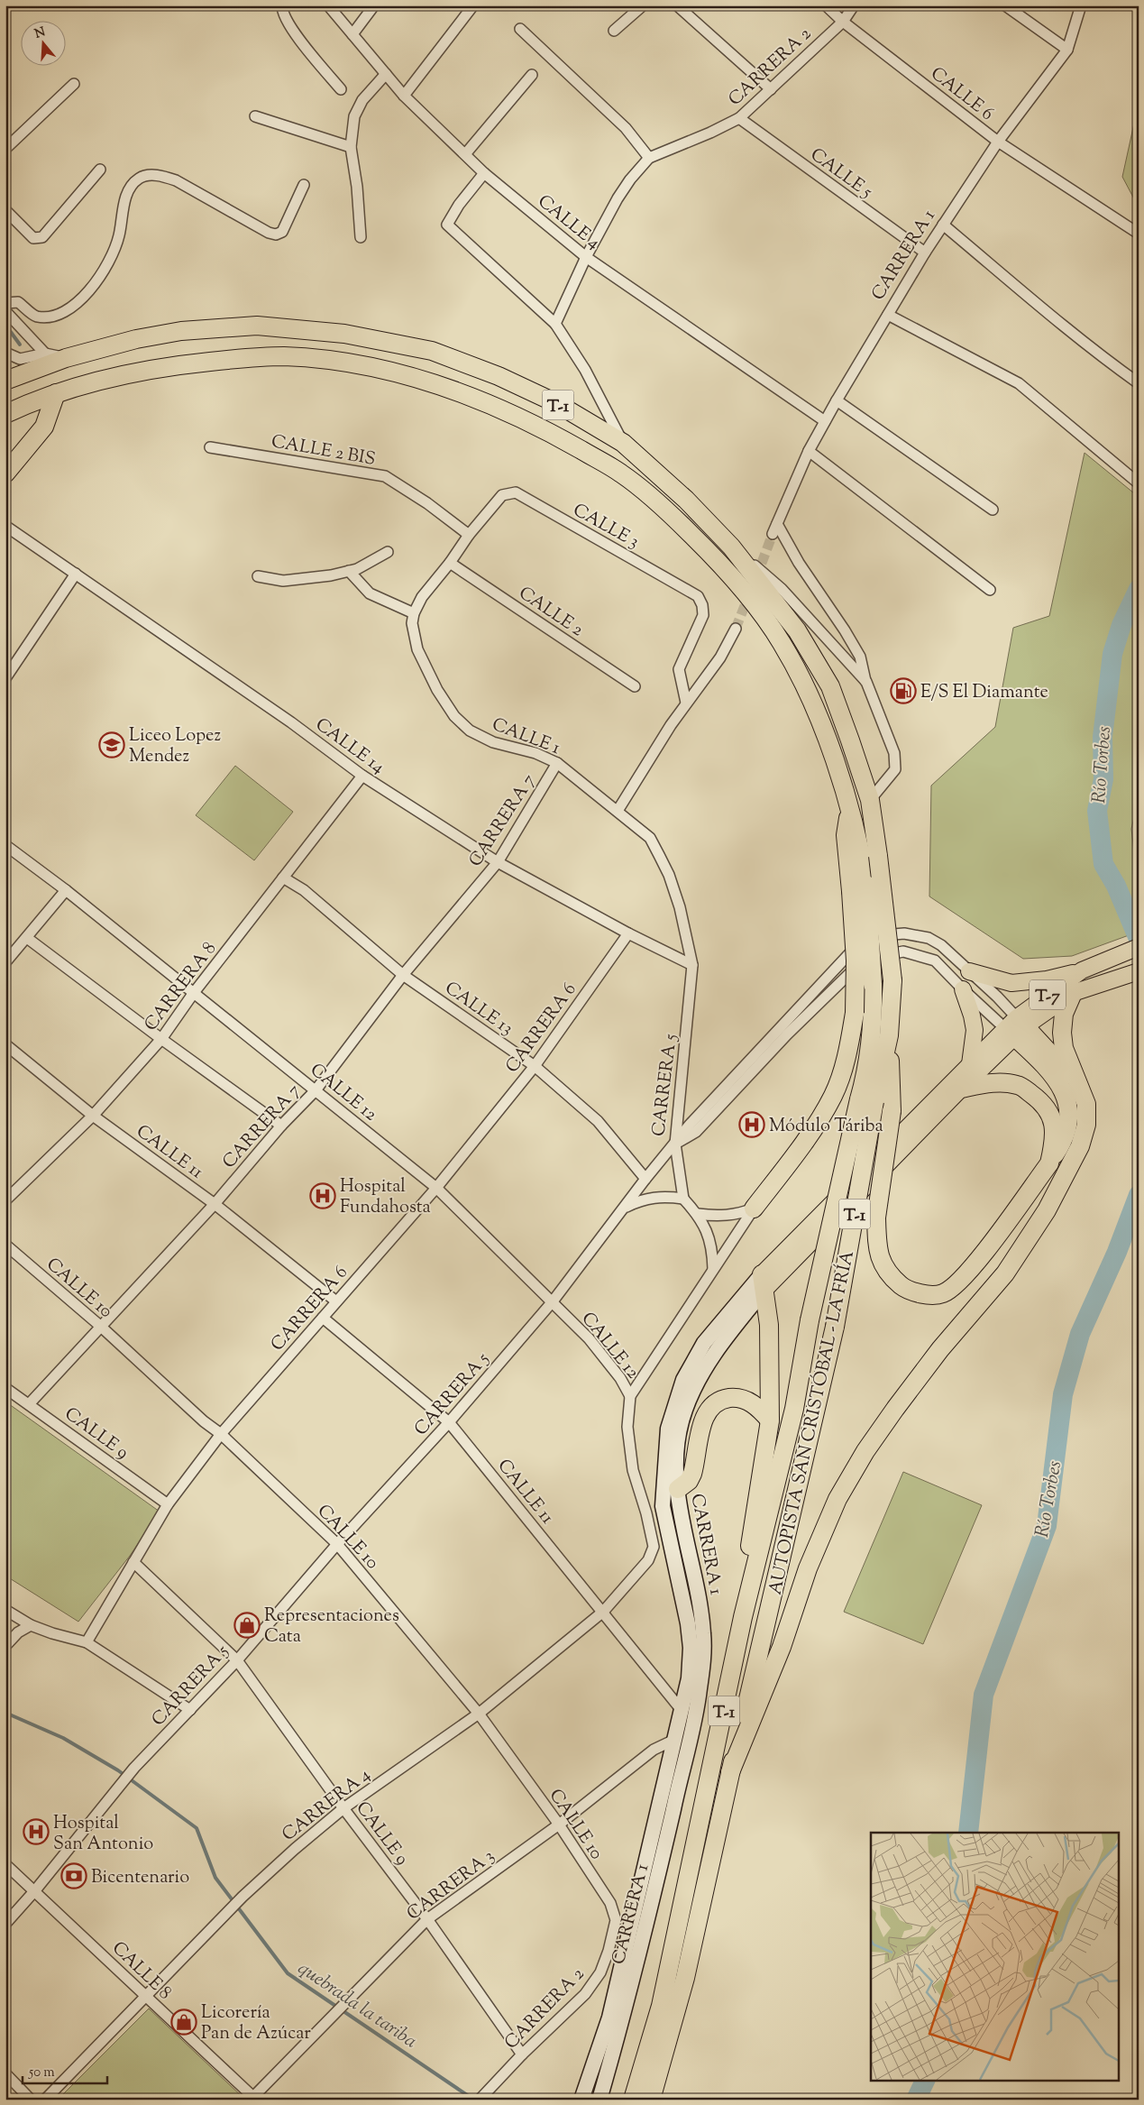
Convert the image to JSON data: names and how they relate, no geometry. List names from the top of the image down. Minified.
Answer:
{"streets":{"highway":["T-1","AUTOPISTA SAN CRISTÓBAL - LA FRÍA"],"main road":["CARRERA 1","T-7"],"street":["CARRERA 2","CALLE 6","CALLE 5","CALLE 4","CALLE 2 BIS","CALLE 3","CALLE 2","CALLE 1","CALLE 14","CARRERA 7","CARRERA 8","CALLE 13","CARRERA 6","CARRERA 5","CALLE 12","CALLE 11","CALLE 10","CALLE 9","CARRERA 4","CARRERA 3","CALLE 8"]},"crossings":[["CARRERA 2","CALLE 6"],["CARRERA 2","CALLE 5"],["CARRERA 2","CALLE 4"],["CARRERA 2","CALLE 10"],["CARRERA 2","CALLE 9"],["CALLE 6","CARRERA 1"],["CALLE 5","CARRERA 1"],["CALLE 4","CARRERA 1"],["CARRERA 1","T-7"],["CARRERA 1","CALLE 11"],["CARRERA 1","CARRERA 3"],["CALLE 2 BIS","CALLE 3"],["CALLE 3","CALLE 2"],["CALLE 1","CARRERA 7"],["CALLE 1","CARRERA 5"],["CALLE 14","CARRERA 7"],["CALLE 14","CARRERA 8"],["CALLE 14","CARRERA 6"],["CALLE 14","CARRERA 5"],["CARRERA 7","CALLE 13"],["CARRERA 7","CALLE 12"],["CARRERA 7","CALLE 11"],["CARRERA 7","CALLE 10"],["CARRERA 7","CALLE 9"],["CARRERA 8","CALLE 13"],["CARRERA 8","CALLE 12"],["CARRERA 8","CALLE 11"],["CALLE 13","CARRERA 6"],["CALLE 13","CARRERA 5"],["CARRERA 6","CALLE 12"],["CARRERA 6","CALLE 11"],["CARRERA 6","CALLE 10"],["CARRERA 6","CALLE 9"],["CARRERA 5","CALLE 12"],["CARRERA 5","CALLE 11"],["CARRERA 5","CALLE 10"],["CARRERA 5","CALLE 9"],["CARRERA 5","CALLE 8"],["CALLE 12","CARRERA 4"],["CALLE 11","CARRERA 4"],["CALLE 10","CARRERA 4"],["CALLE 10","CARRERA 3"],["CALLE 9","CARRERA 4"],["CALLE 9","CARRERA 3"],["CARRERA 4","CALLE 8"],["CARRERA 3","CALLE 8"]],"water":["Río Torbes","quebrada la tariba"],"places":{"fuel station":["E/S El Diamante"],"school or university":["Liceo Lopez Mendez"],"hospital":["Módulo Táriba","Hospital Fundahosta","Hospital San Antonio"],"shop":["Representaciones Cata","Licorería Pan de Azúcar"],"bank":["Bicentenario"]},"scale_bar":"50 m","north":"top"}
